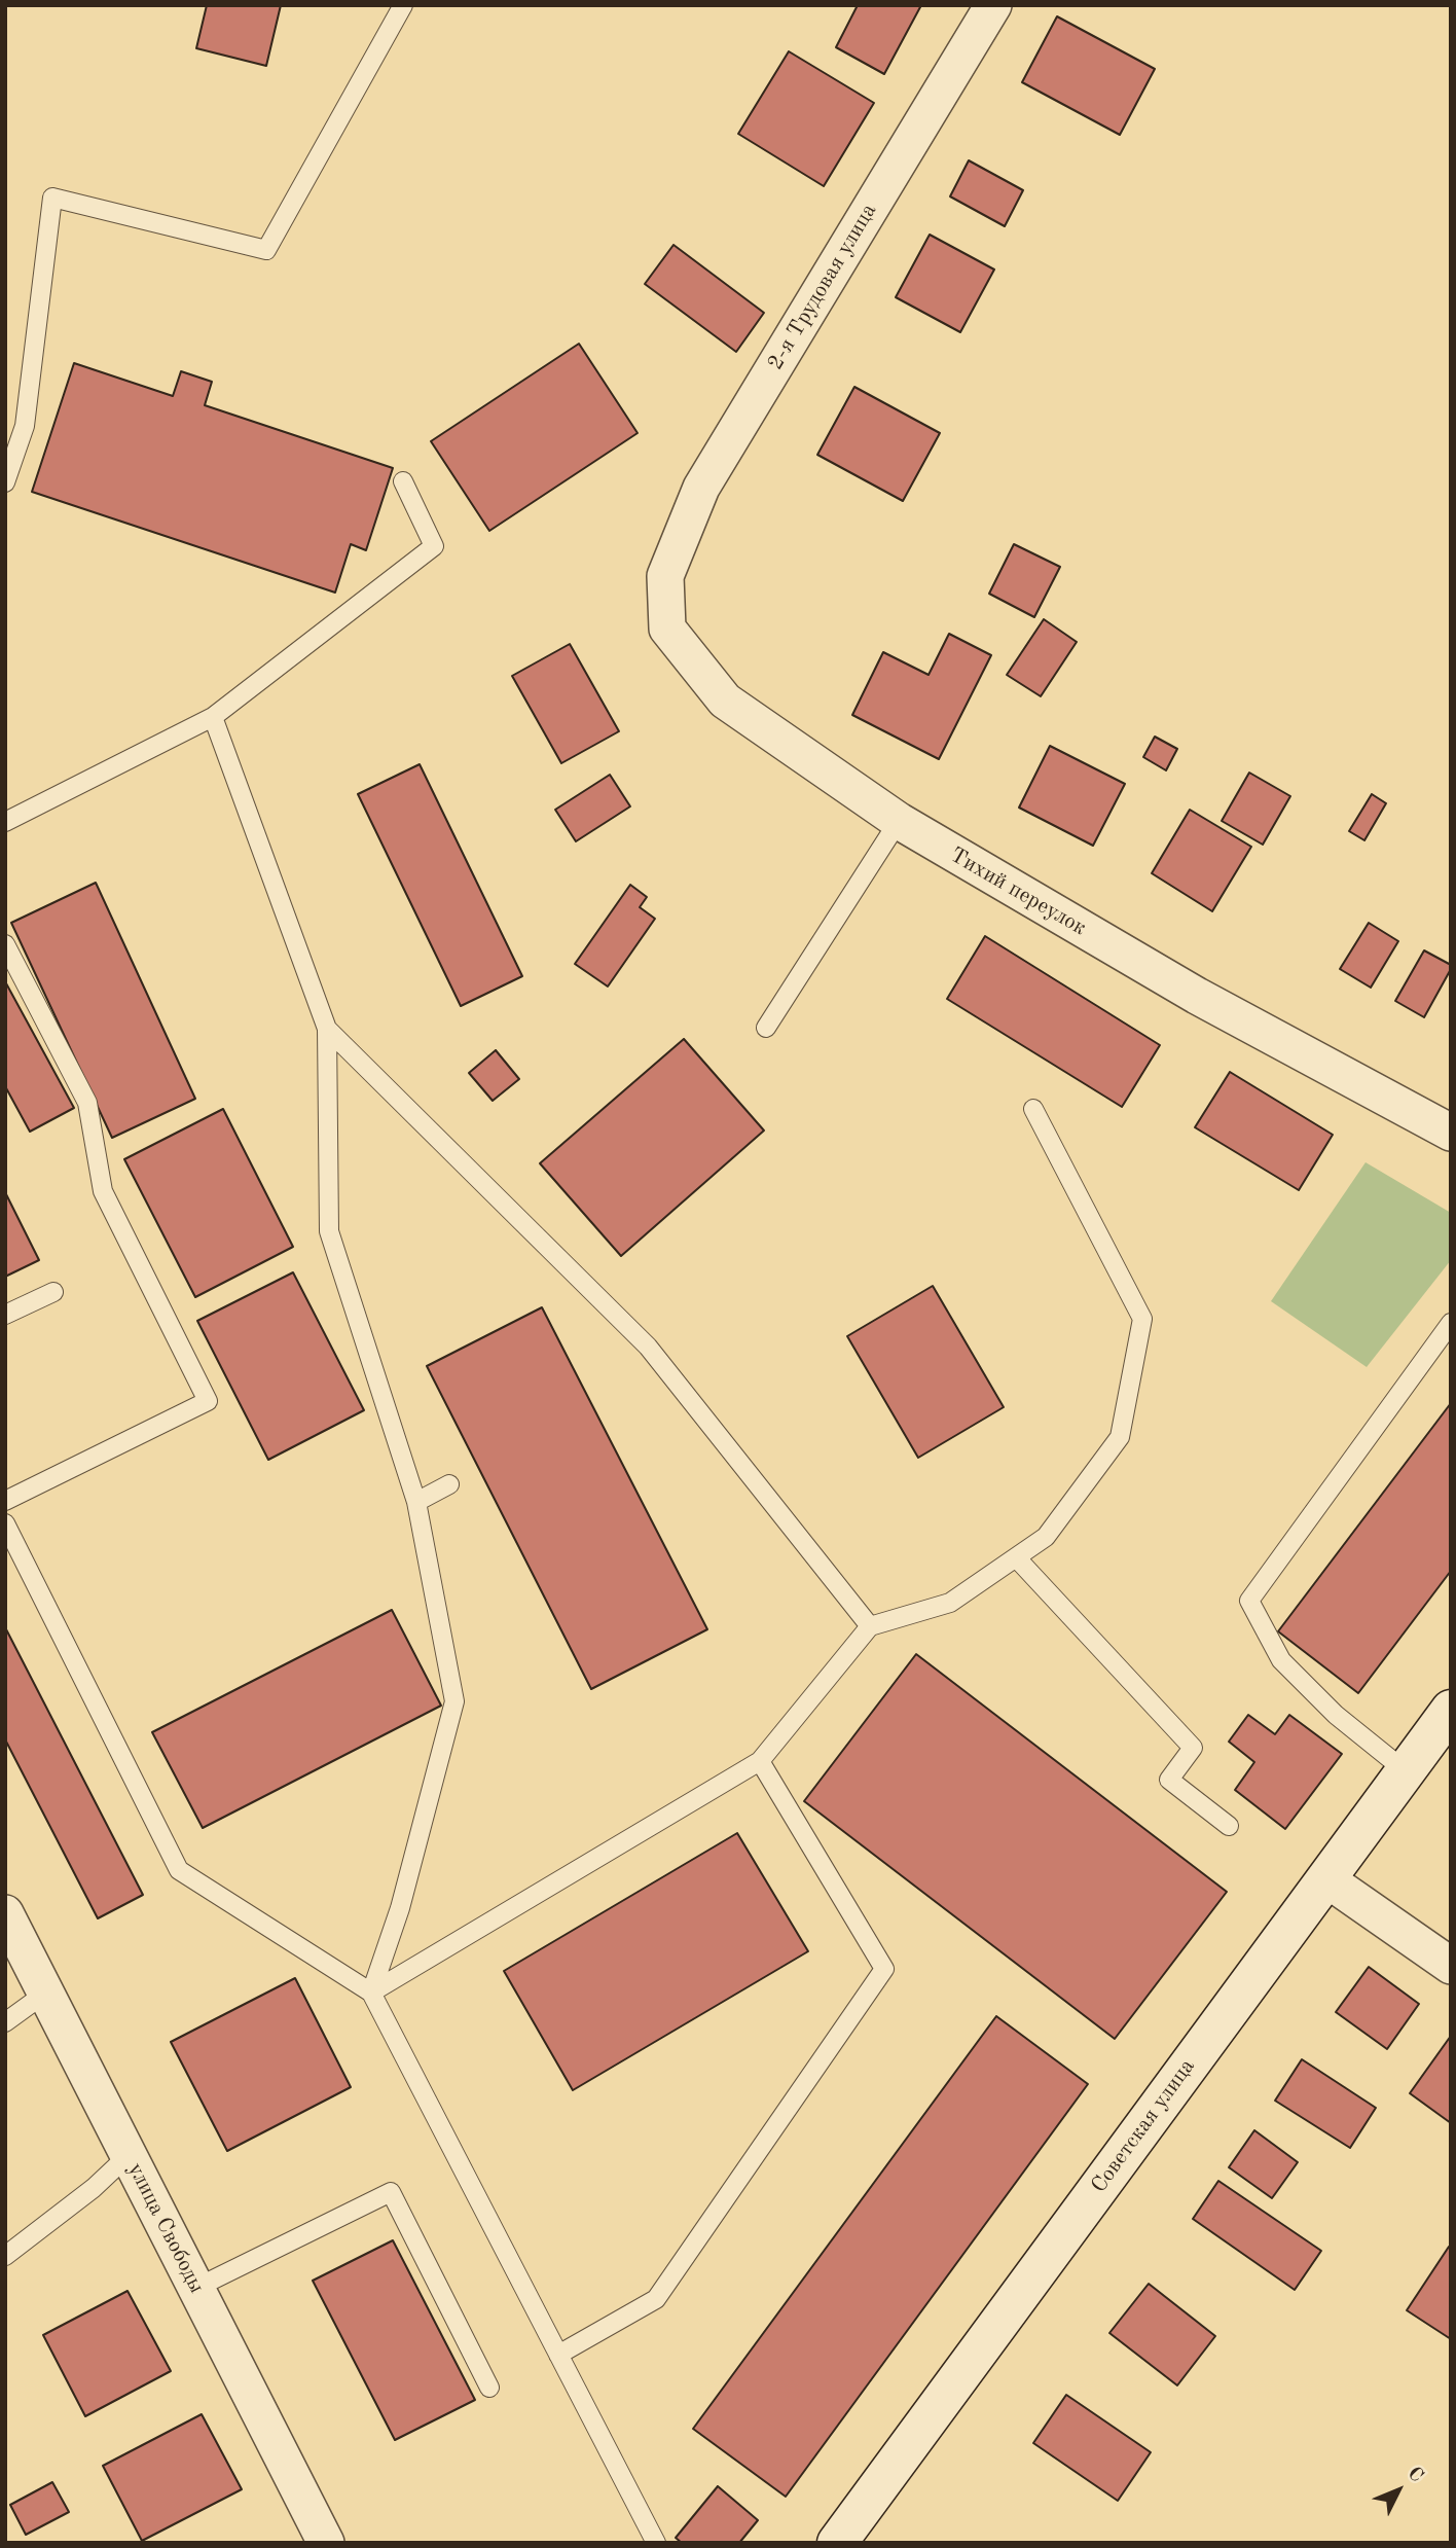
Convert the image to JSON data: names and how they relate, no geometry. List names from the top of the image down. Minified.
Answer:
{"streets":{"street":["2-я Трудовая улица","Тихий переулок","Советская улица","улица Свободы"]},"crossings":[["2-я Трудовая улица","Тихий переулок"]],"north":"top right"}
